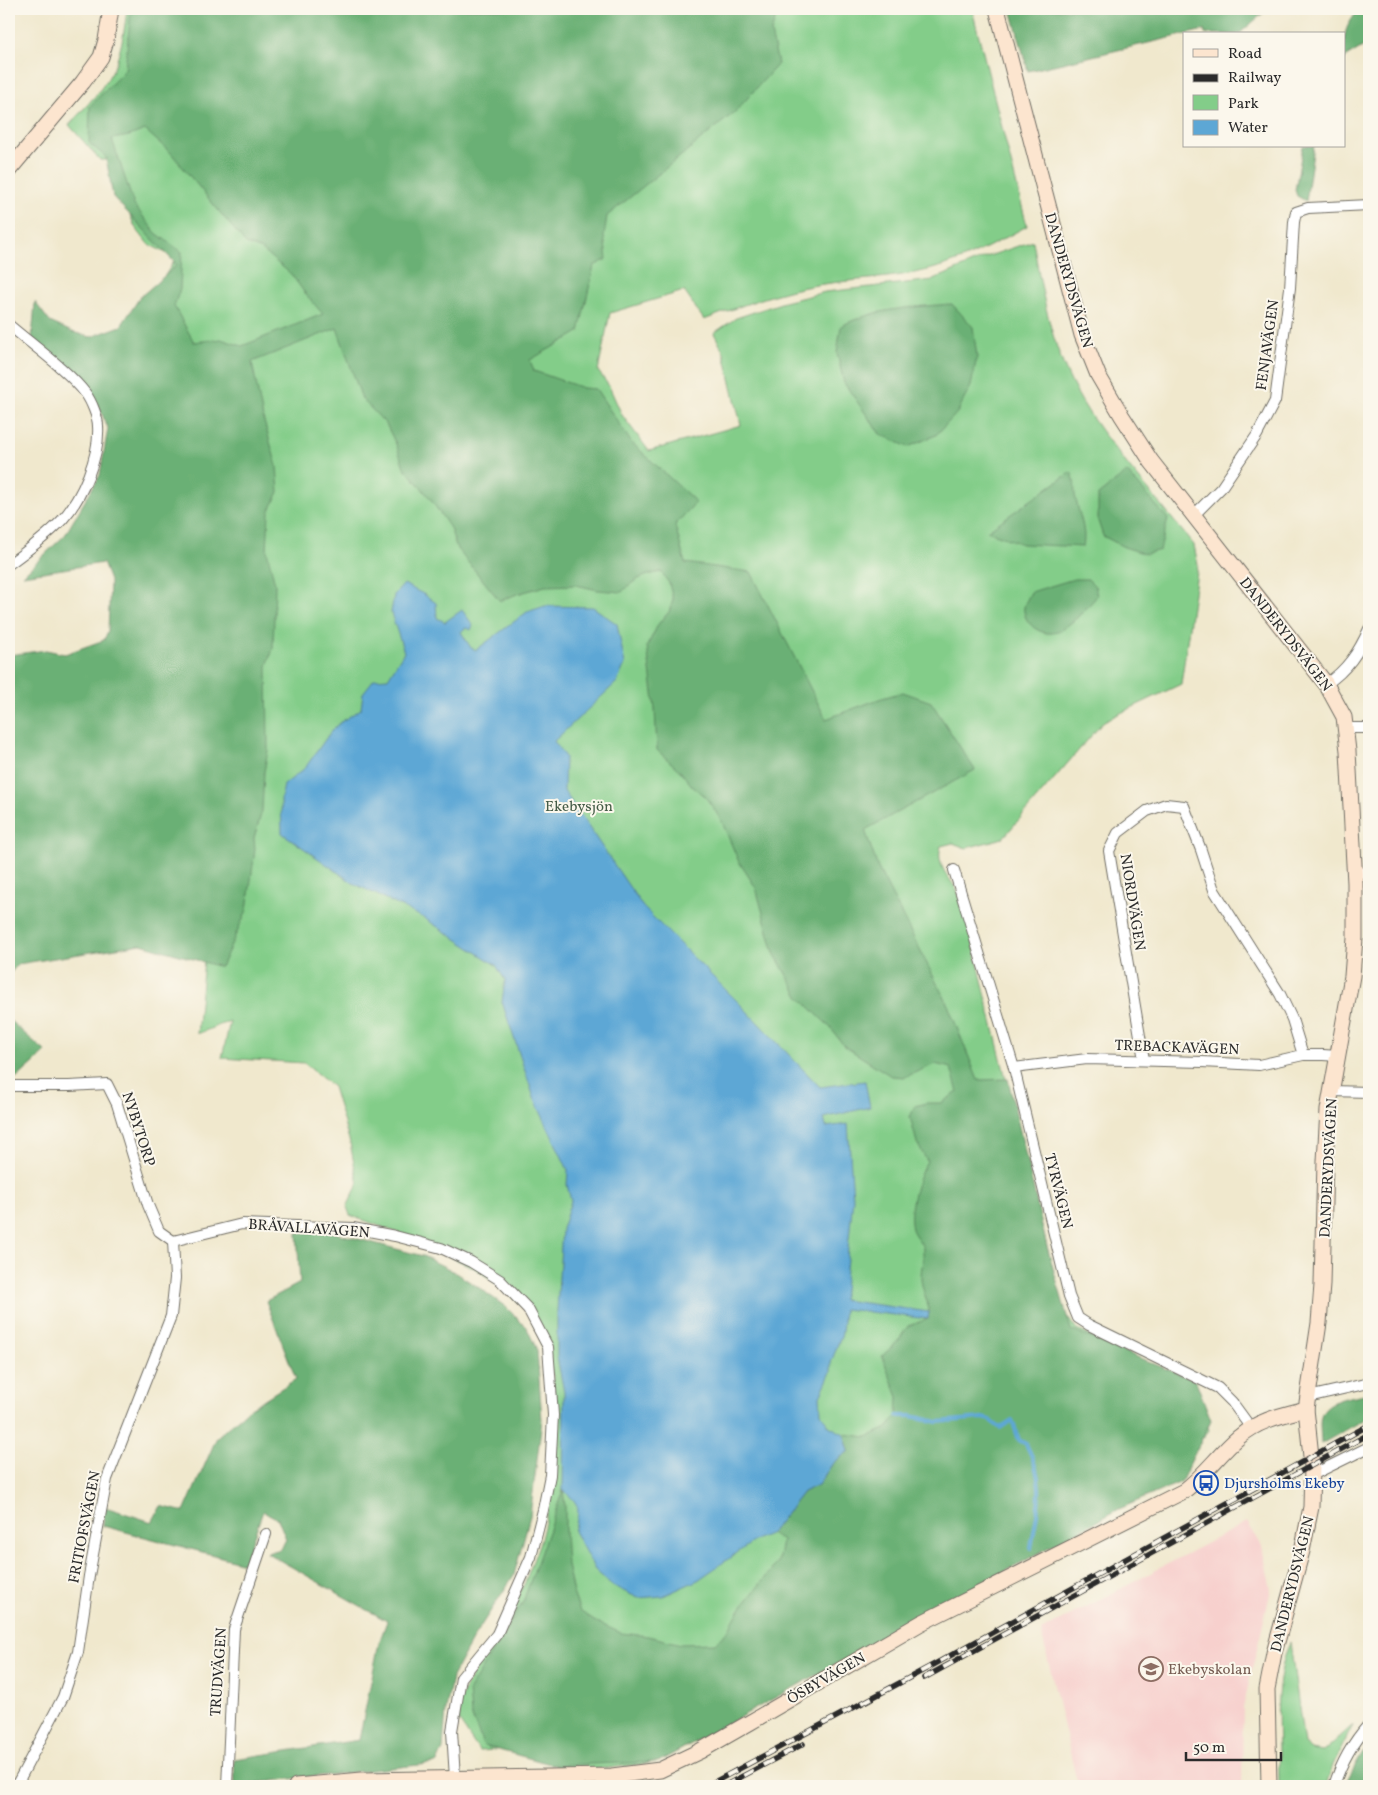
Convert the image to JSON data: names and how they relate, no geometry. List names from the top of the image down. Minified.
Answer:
{"streets":{"street":["DANDERYDSVÄGEN","FENJAVÄGEN","NIORDVÄGEN","TREBACKAVÄGEN","NYBYTORP","TYRVÄGEN","BRÅVALLAVÄGEN","FRITIOFSVÄGEN","TRUDVÄGEN","ÖSBYVÄGEN"]},"crossings":[["DANDERYDSVÄGEN","FENJAVÄGEN"],["DANDERYDSVÄGEN","TREBACKAVÄGEN"],["DANDERYDSVÄGEN","ÖSBYVÄGEN"],["NIORDVÄGEN","TREBACKAVÄGEN"],["TREBACKAVÄGEN","TYRVÄGEN"],["NYBYTORP","BRÅVALLAVÄGEN"],["NYBYTORP","FRITIOFSVÄGEN"],["TYRVÄGEN","ÖSBYVÄGEN"],["BRÅVALLAVÄGEN","FRITIOFSVÄGEN"],["BRÅVALLAVÄGEN","ÖSBYVÄGEN"]],"parks":["Ekebysjön"],"places":{"bus stop":["Djursholms Ekeby"],"school or university":["Ekebyskolan"]},"legend":["Road","Railway","Park","Water"],"scale_bar":"50 m"}
